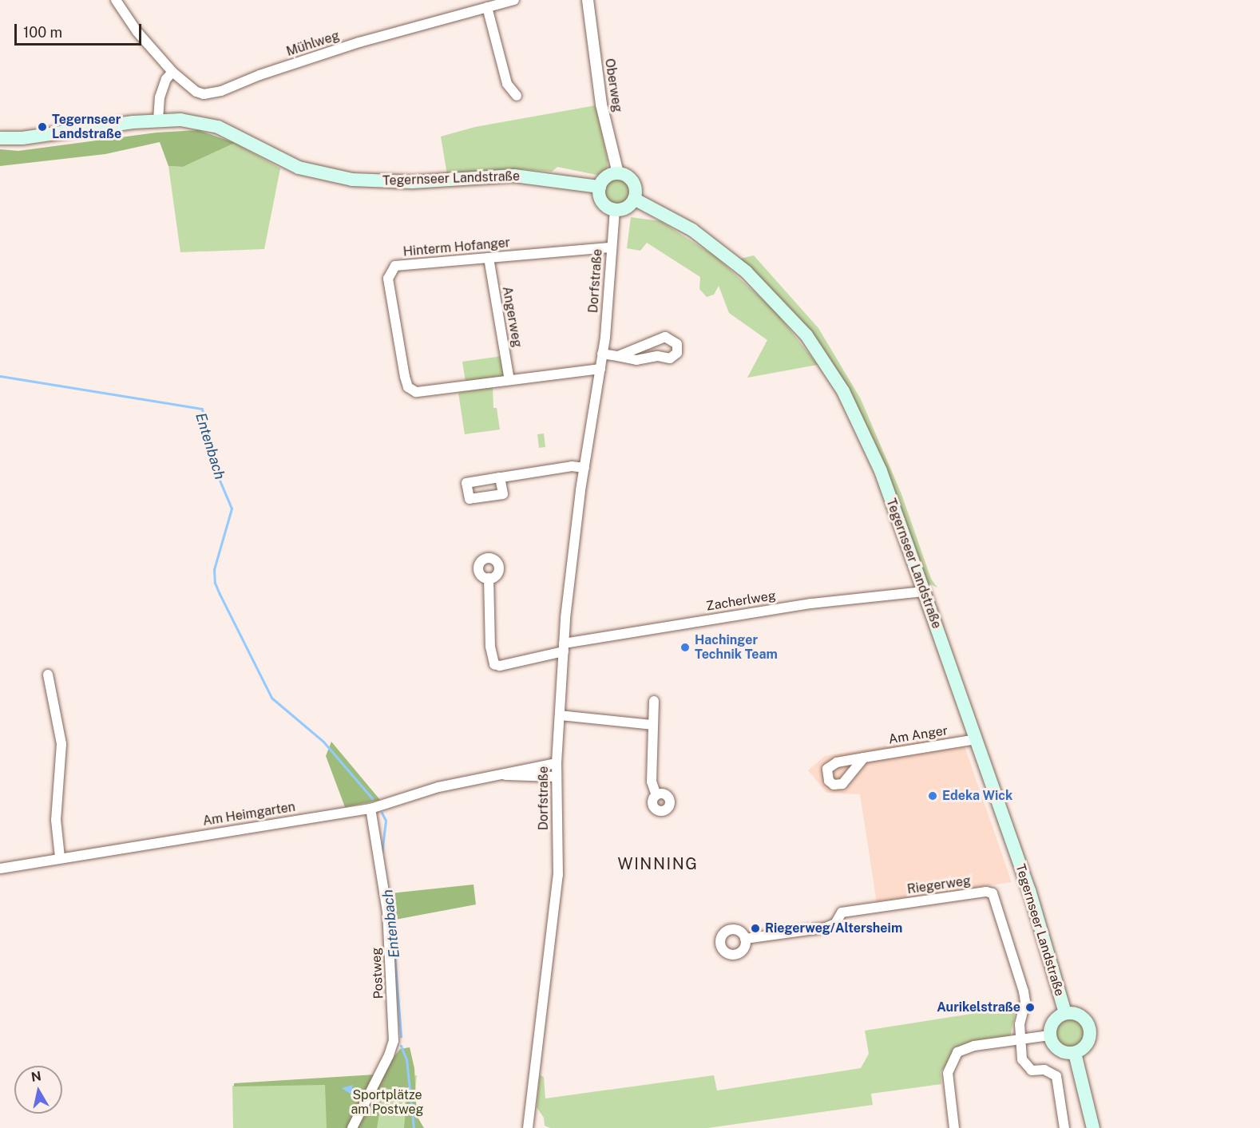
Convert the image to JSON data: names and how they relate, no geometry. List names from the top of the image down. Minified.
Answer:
{"streets":{"main road":["Tegernseer Landstraße"],"street":["Mühlweg","Oberweg","Hinterm Hofanger","Dorfstraße","Angerweg","Zacherlweg","Am Anger","Am Heimgarten","Riegerweg","Postweg"]},"crossings":[["Oberweg","Tegernseer Landstraße"],["Oberweg","Dorfstraße"],["Tegernseer Landstraße","Dorfstraße"],["Tegernseer Landstraße","Zacherlweg"],["Tegernseer Landstraße","Am Anger"],["Hinterm Hofanger","Dorfstraße"],["Hinterm Hofanger","Angerweg"],["Dorfstraße","Zacherlweg"],["Dorfstraße","Am Heimgarten"],["Am Heimgarten","Postweg"]],"districts":["WINNING"],"water":["Entenbach"],"parks":["Sportplätze am Postweg"],"places":["Tegernseer Landstraße","Hachinger Technik Team","Edeka Wick","Riegerweg/Altersheim","Aurikelstraße"],"scale_bar":"100 m","north":"top"}
